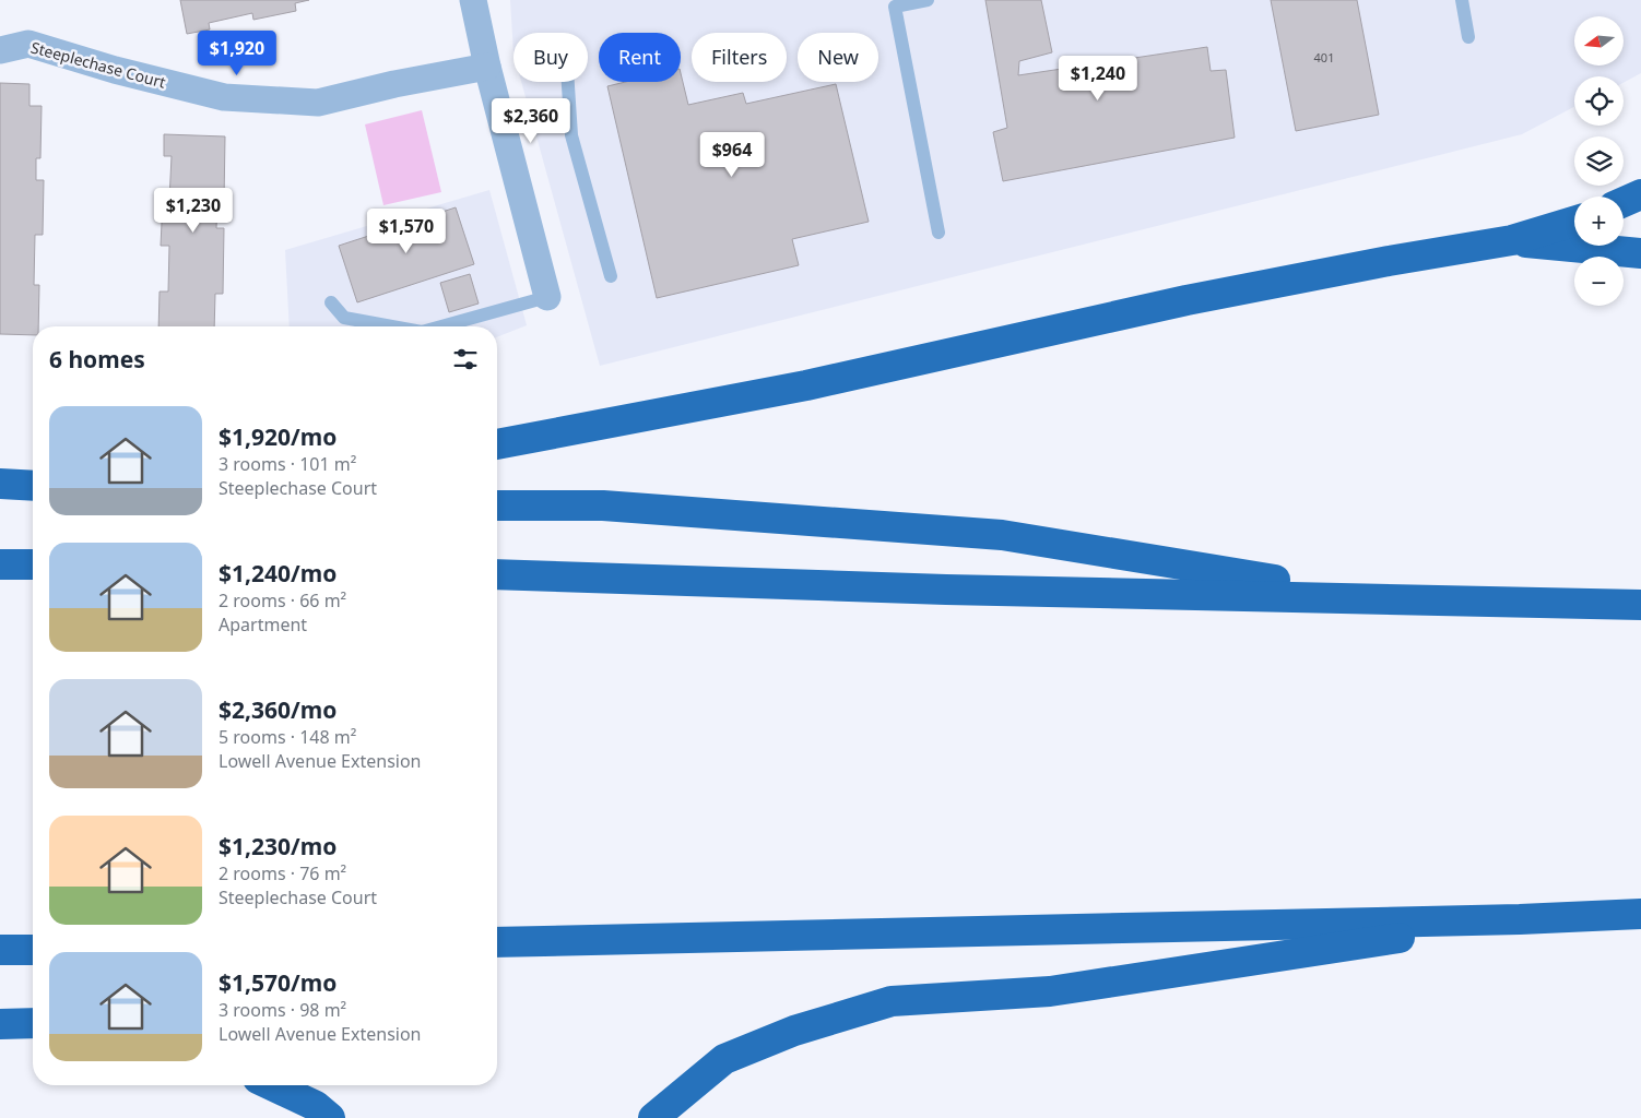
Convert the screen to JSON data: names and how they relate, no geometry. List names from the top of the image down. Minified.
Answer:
{"streets":{"street":["Steeplechase Court"]},"house_numbers":["401"],"north":"left","page":{"map_buttons":["+","−"],"price":["$1,920","$1,240","$2,360","$964","$1,230","$1,570"],"chip":["Buy","Rent","Filters","New"],"heading":"6 homes","list":[{"name":"$1,920/mo","note":"3 rooms · 101 m² · Steeplechase Court"},{"name":"$1,240/mo","note":"2 rooms · 66 m² · Apartment"},{"name":"$2,360/mo","note":"5 rooms · 148 m² · Lowell Avenue Extension"},{"name":"$1,230/mo","note":"2 rooms · 76 m² · Steeplechase Court"},{"name":"$1,570/mo","note":"3 rooms · 98 m² · Lowell Avenue Extension"}]}}
